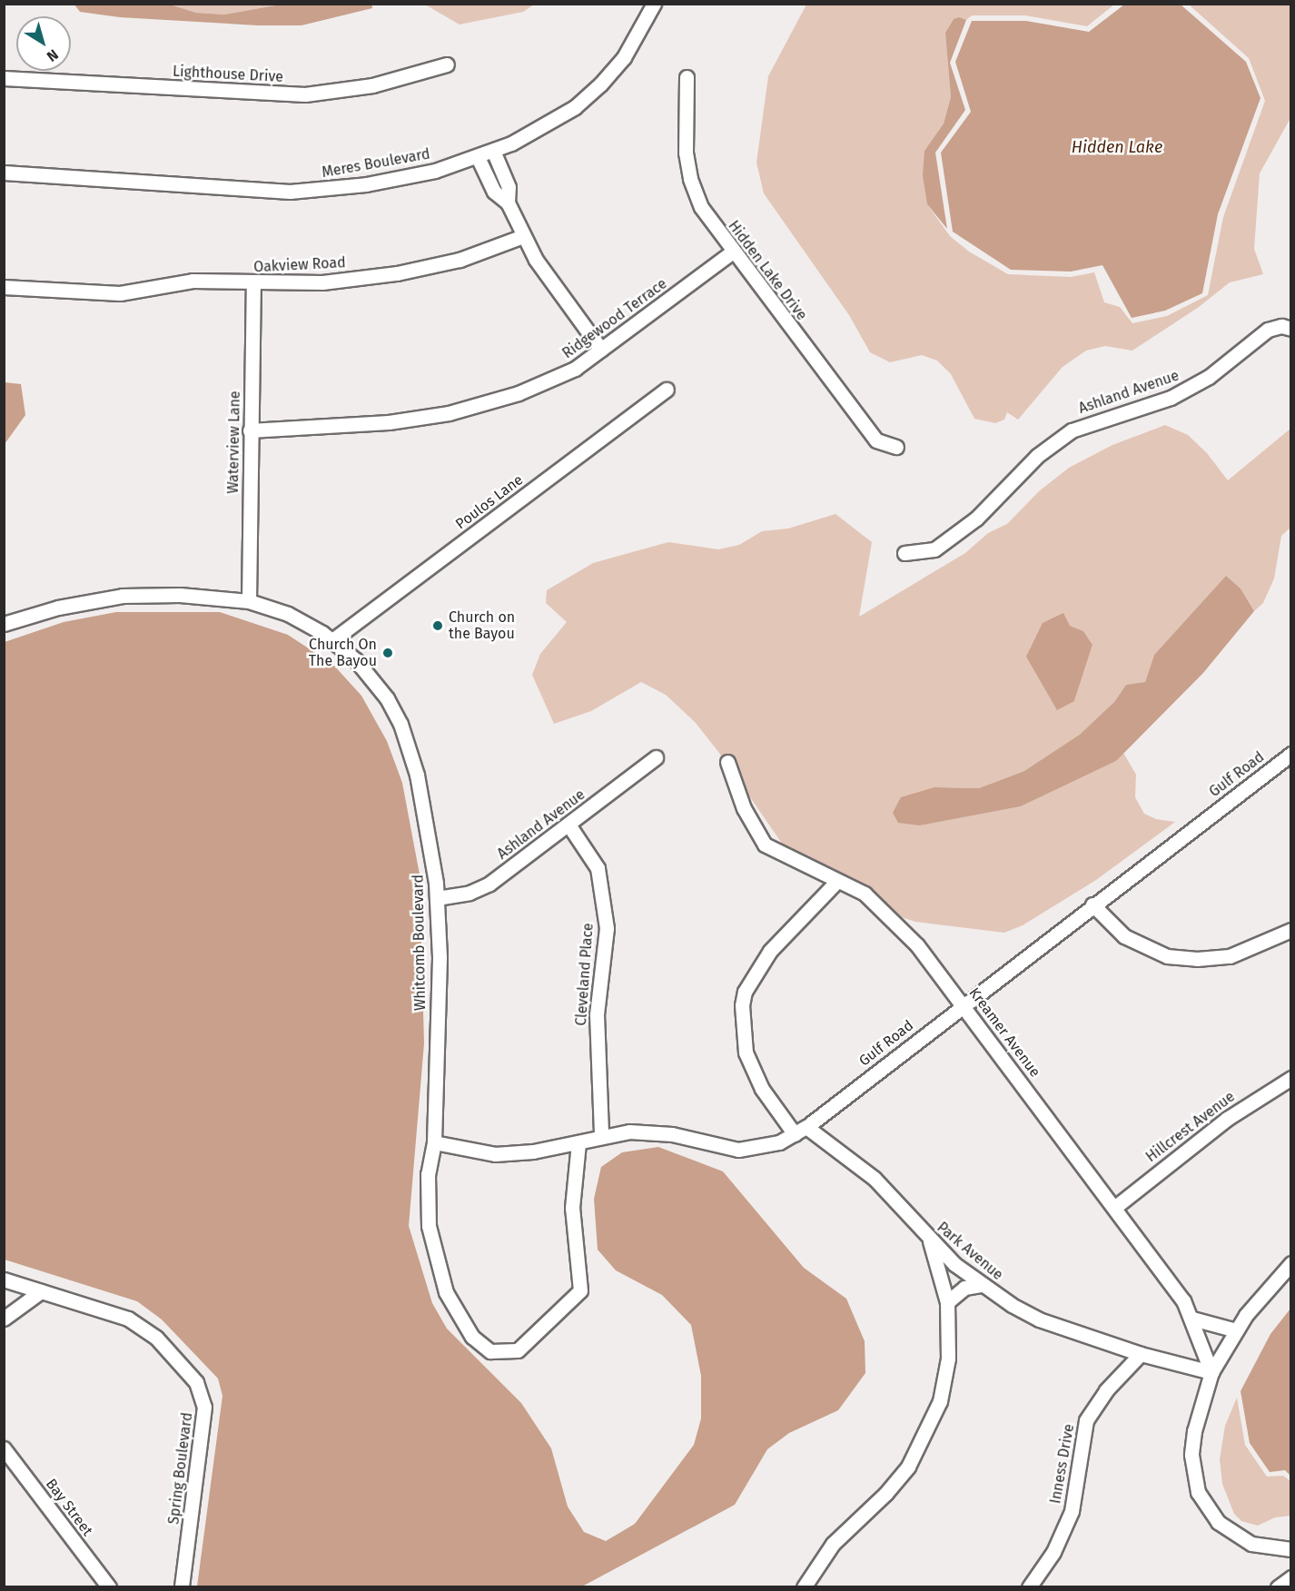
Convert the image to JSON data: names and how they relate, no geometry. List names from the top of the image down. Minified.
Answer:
{"streets":{"street":["Lighthouse Drive","Meres Boulevard","Oakview Road","Hidden Lake Drive","Ridgewood Terrace","Ashland Avenue","Waterview Lane","Poulos Lane","Gulf Road","Whitcomb Boulevard","Cleveland Place","Kreamer Avenue","Hillcrest Avenue","Park Avenue","Inness Drive","Spring Boulevard","Bay Street"]},"crossings":[["Oakview Road","Waterview Lane"],["Hidden Lake Drive","Ridgewood Terrace"],["Ridgewood Terrace","Waterview Lane"],["Ashland Avenue","Whitcomb Boulevard"],["Ashland Avenue","Cleveland Place"],["Waterview Lane","Whitcomb Boulevard"],["Poulos Lane","Whitcomb Boulevard"],["Gulf Road","Whitcomb Boulevard"],["Gulf Road","Cleveland Place"],["Gulf Road","Kreamer Avenue"],["Gulf Road","Park Avenue"],["Kreamer Avenue","Hillcrest Avenue"],["Kreamer Avenue","Park Avenue"],["Park Avenue","Inness Drive"]],"water":["Hidden Lake"],"places":["Church on the Bayou","Church On The Bayou"],"north":"bottom right"}
